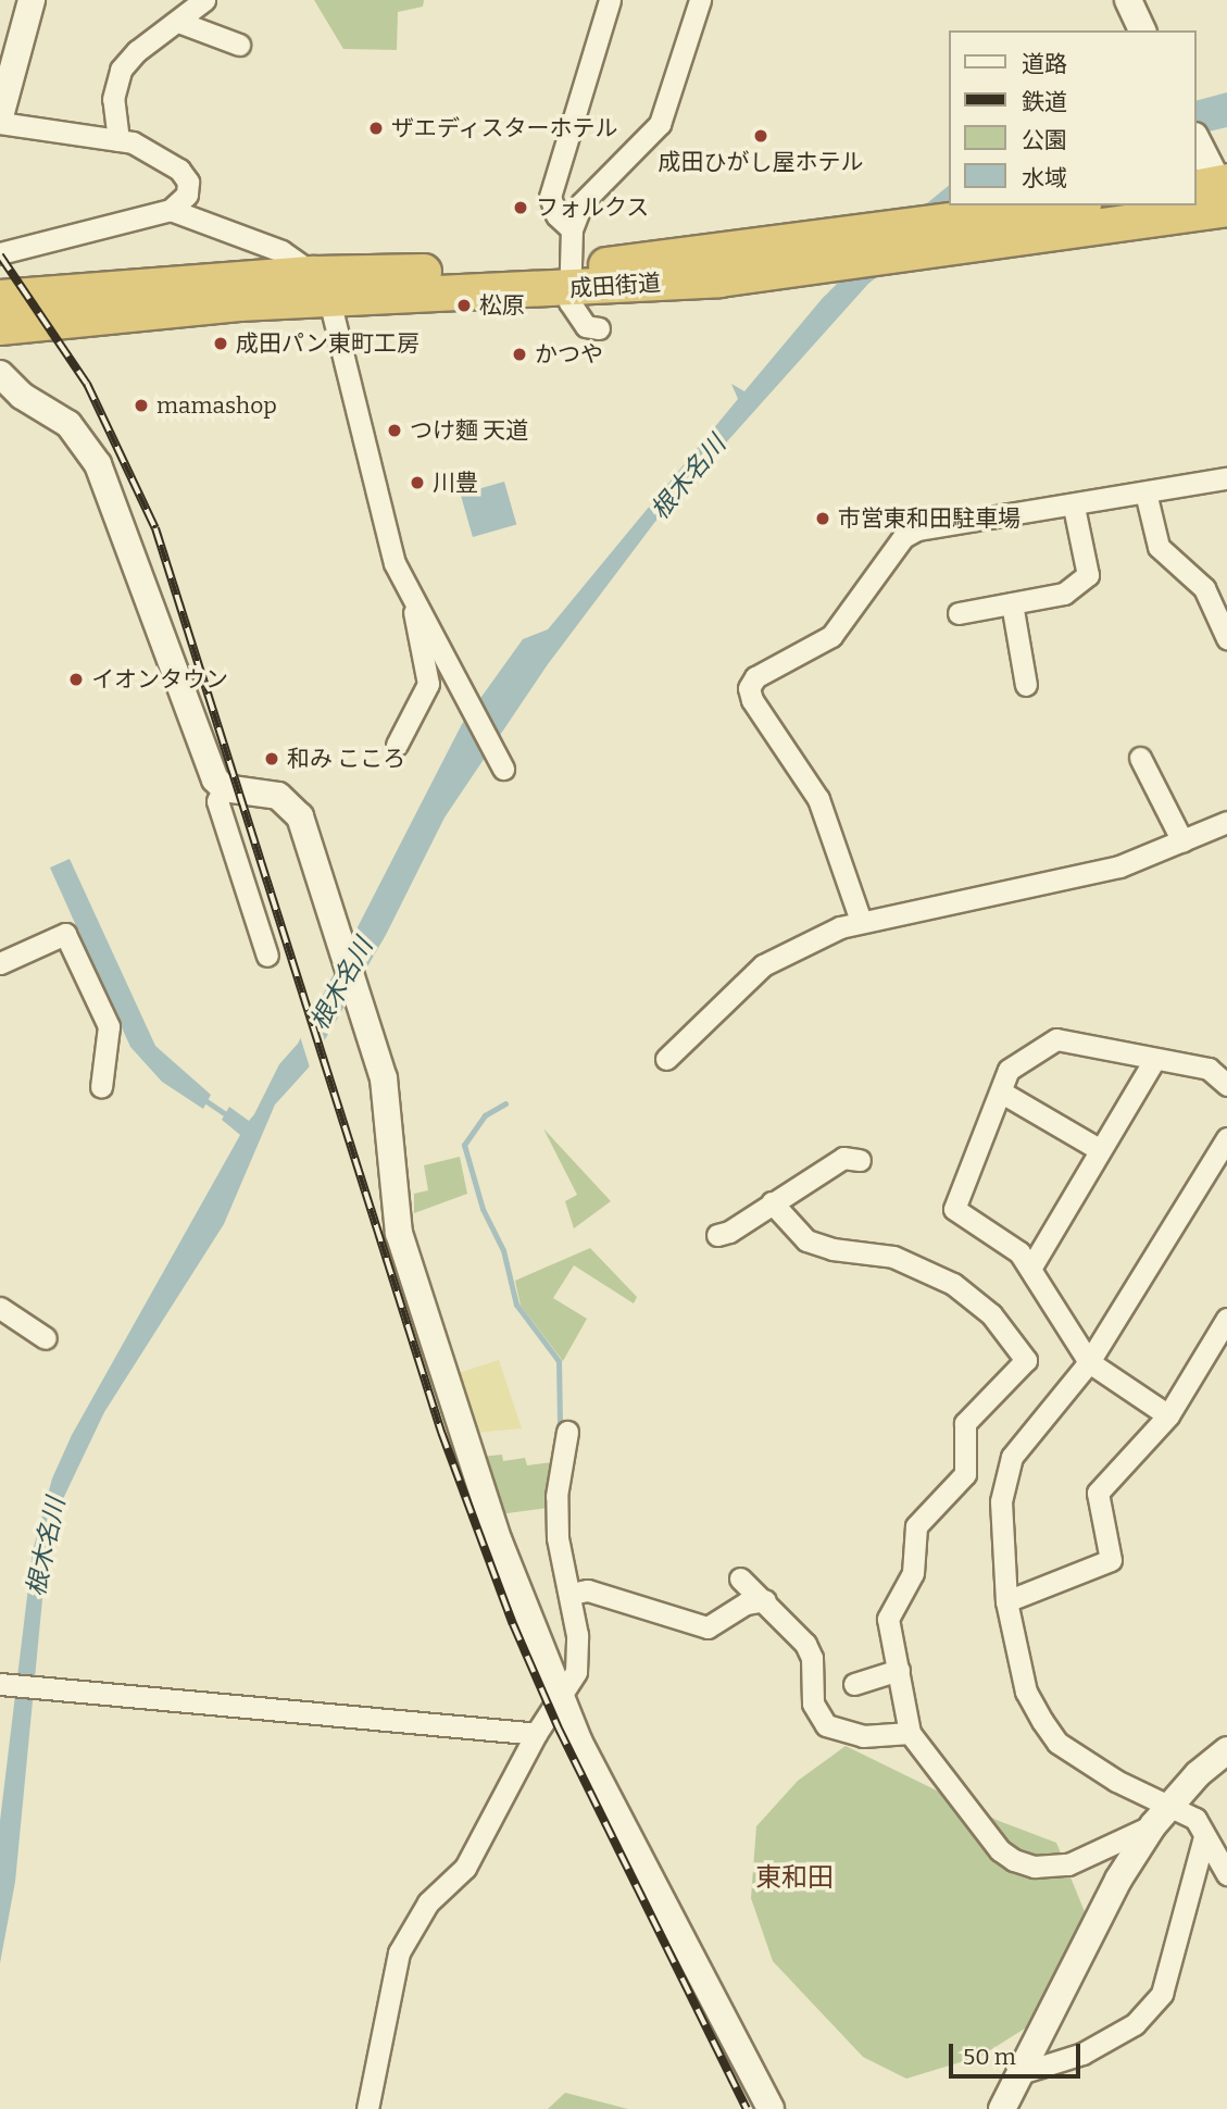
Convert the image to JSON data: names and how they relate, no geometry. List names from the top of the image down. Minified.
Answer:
{"streets":{"highway":["成田街道"]},"districts":["東和田"],"water":["根木名川"],"places":["ザエディスターホテル","成田ひがし屋ホテル","フォルクス","松原","成田パン東町工房","かつや","mamashop","つけ麵 天道","川豊","市営東和田駐車場","イオンタウン","和み こころ"],"legend":["道路","鉄道","公園","水域"],"scale_bar":"50 m"}
